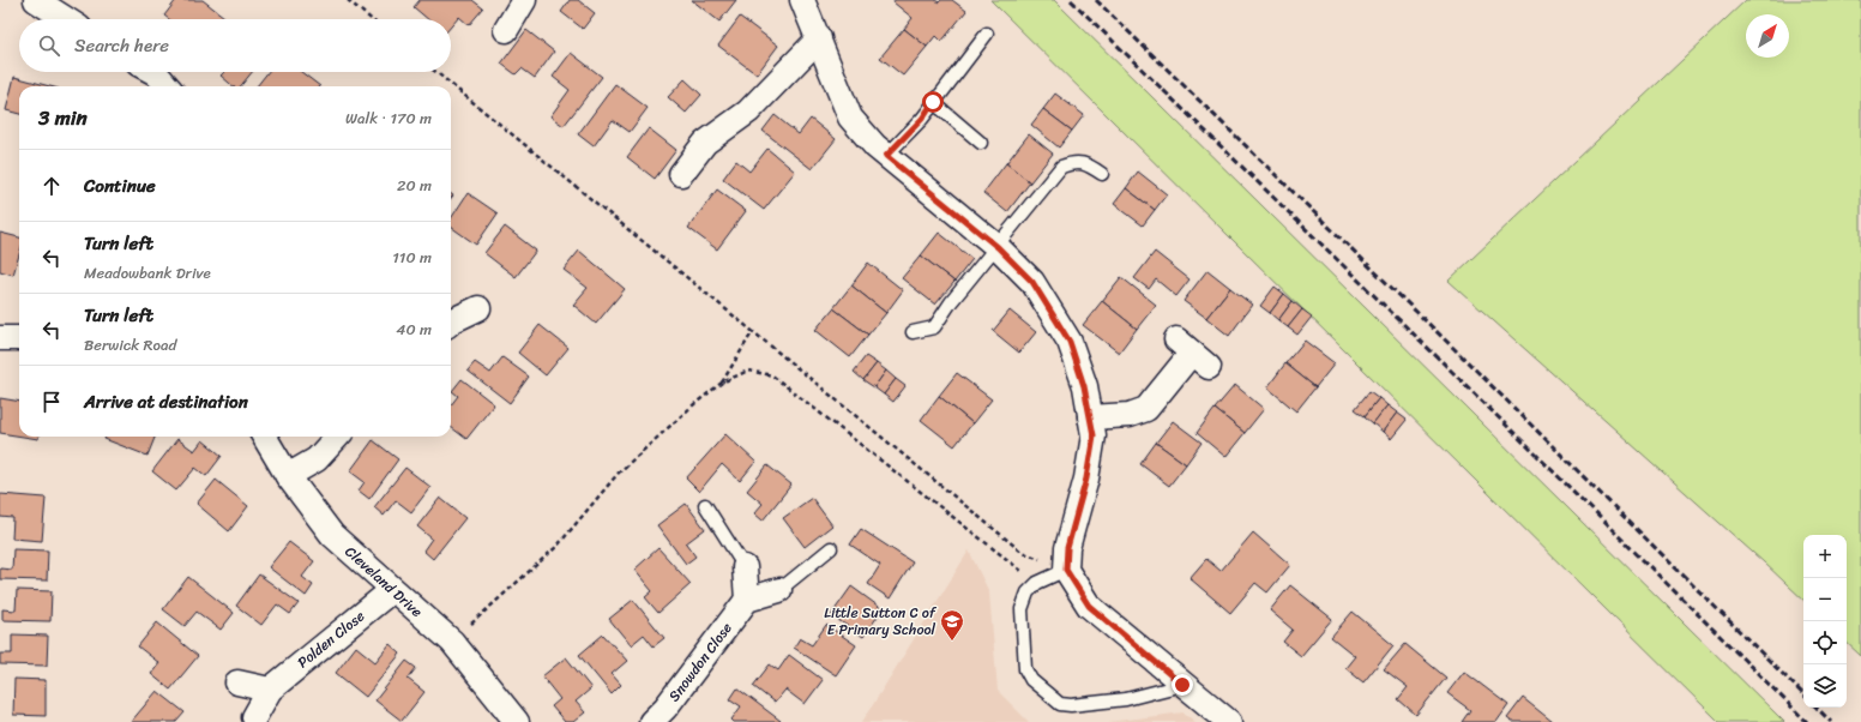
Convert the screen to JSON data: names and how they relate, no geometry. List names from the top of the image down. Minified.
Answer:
{"streets":{"street":["Cleveland Drive","Polden Close","Snowdon Close"]},"crossings":[["Cleveland Drive","Polden Close"]],"places":{"school or university":["Little Sutton C of E Primary School"]},"north":"top right","page":{"search":"Search here","heading":["3 min","Walk · 170 m"],"list":[["Continue","20 m"],["Turn left","Meadowbank Drive","110 m"],["Turn left","Berwick Road","40 m"],"Arrive at destination"],"map_buttons":["+","−"]}}
